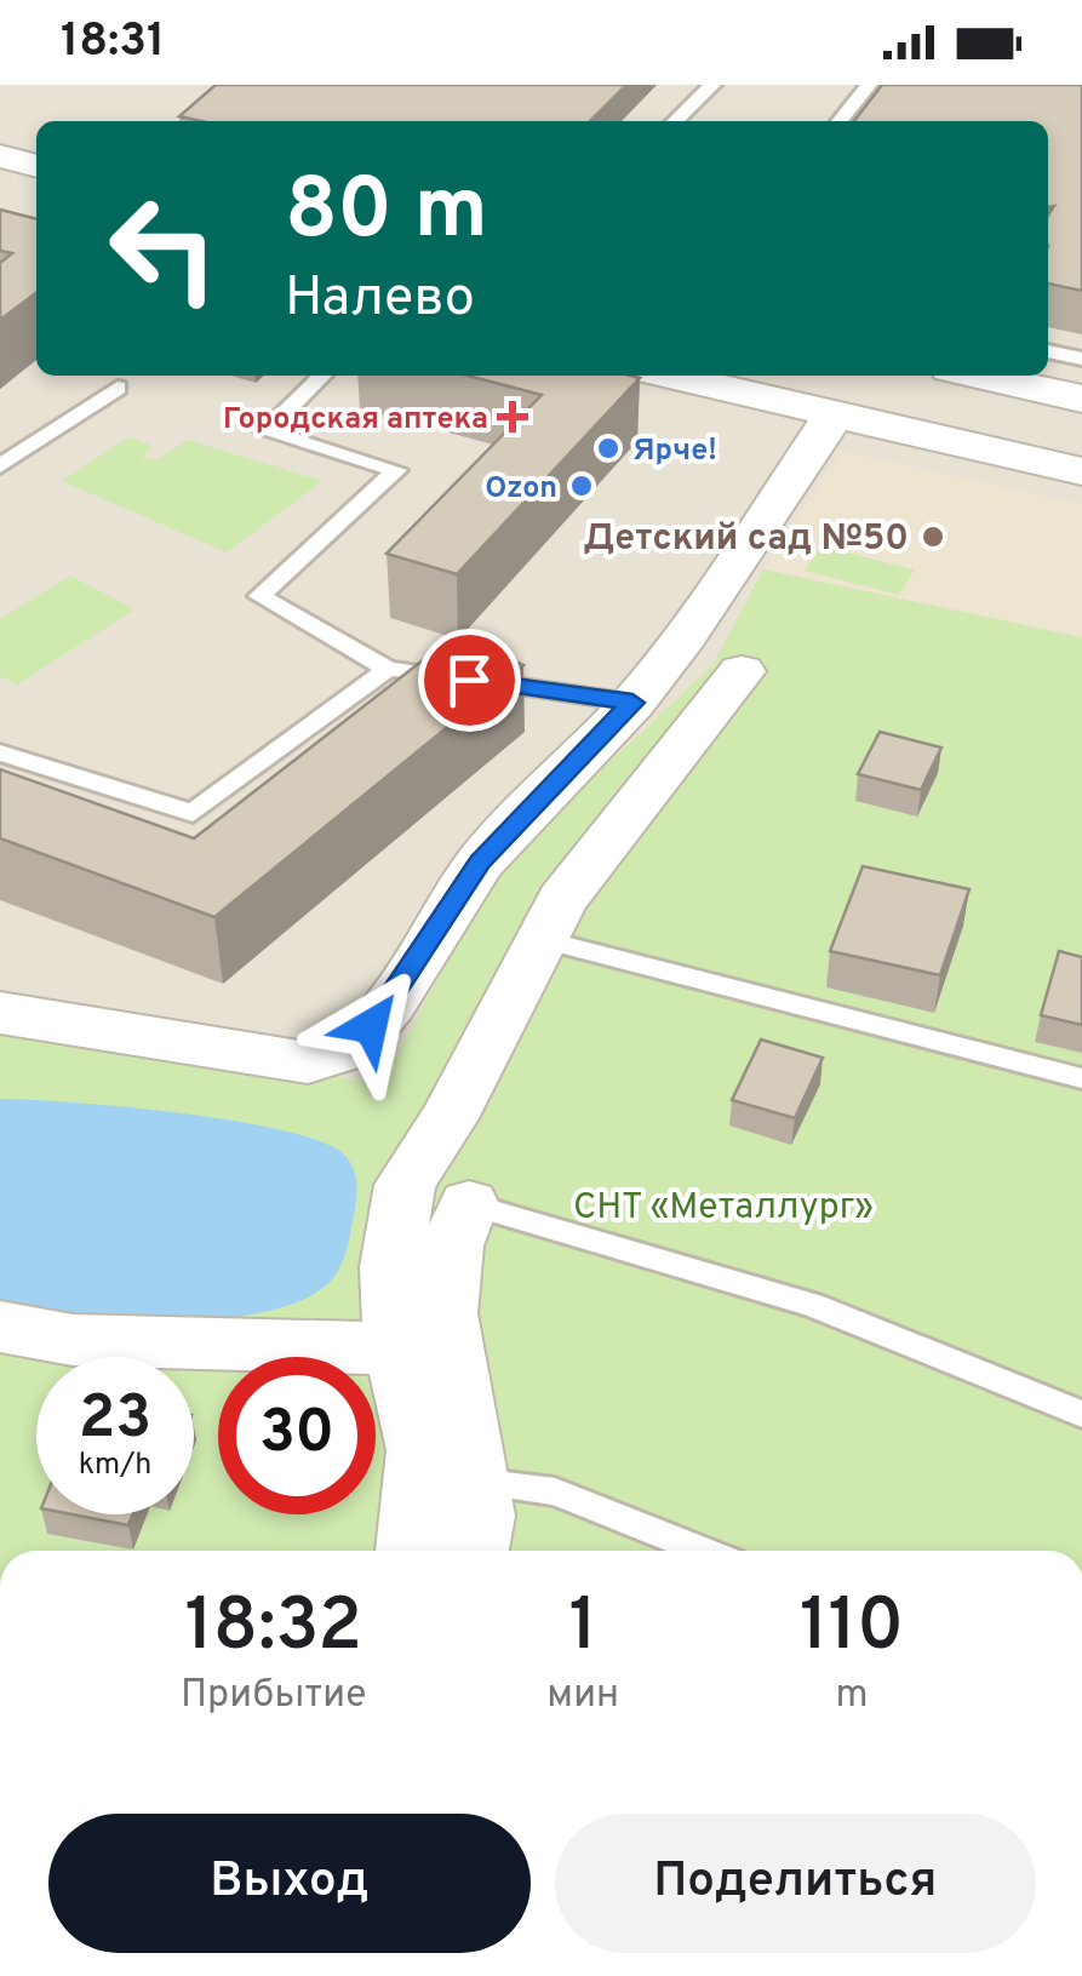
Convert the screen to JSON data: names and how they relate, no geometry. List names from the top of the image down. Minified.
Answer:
{"parks":["СНТ «Металлург»"],"places":{"health":["Городская аптека"],"other":["Ярче!","Ozon","Детский сад №50"]},"page":{"status":"18:31","turn":["80 m","Налево"],"speed":"23 km/h","limit":"30","eta":["18:32","Прибытие","1","мин","110","m"],"buttons":["Выход","Поделиться"]}}
